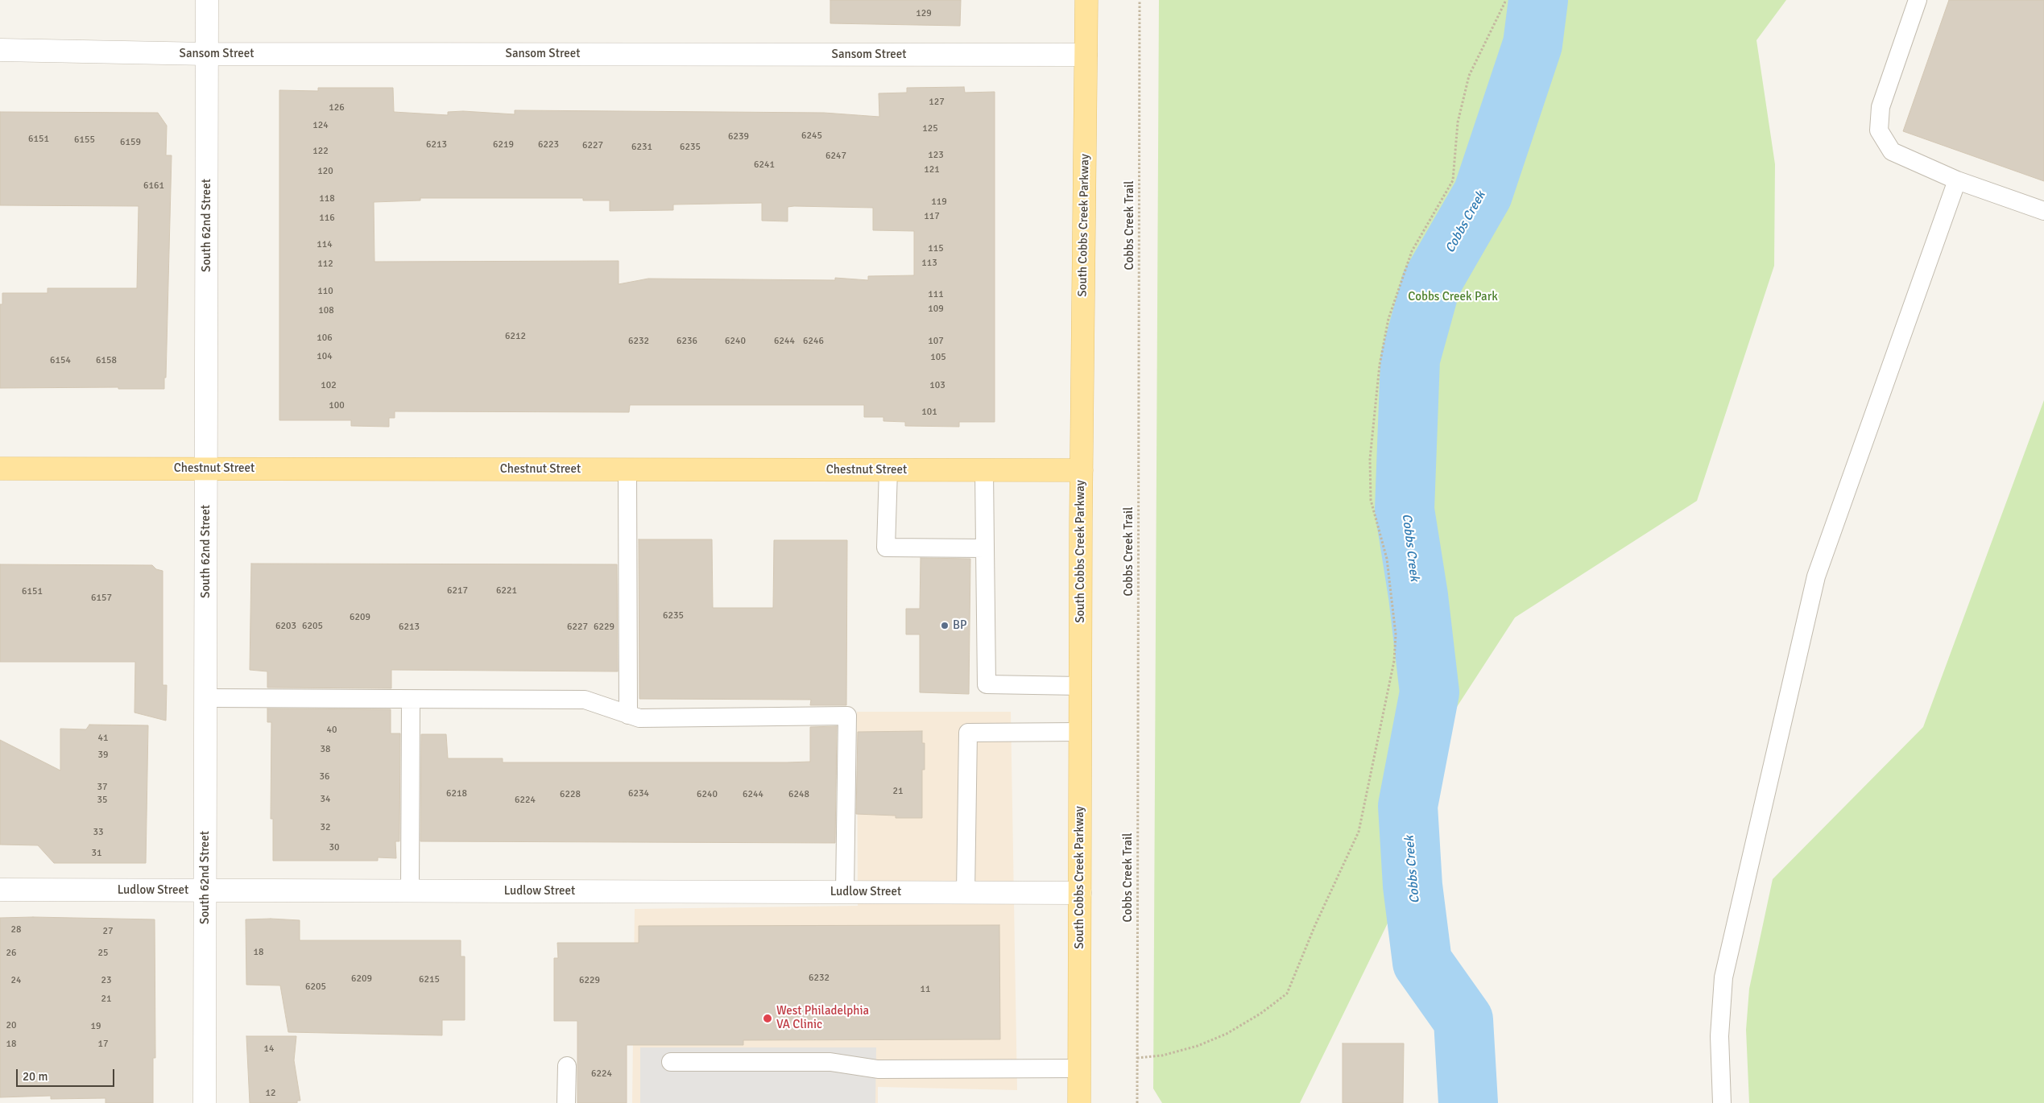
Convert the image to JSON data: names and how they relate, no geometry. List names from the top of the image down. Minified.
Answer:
{"streets":{"main road":["South Cobbs Creek Parkway","Chestnut Street"],"street":["Sansom Street","South 62nd Street","Ludlow Street"],"path":["Cobbs Creek Trail"]},"crossings":[["Sansom Street","South 62nd Street"],["Sansom Street","South Cobbs Creek Parkway"],["South 62nd Street","Chestnut Street"],["South 62nd Street","Ludlow Street"],["South Cobbs Creek Parkway","Chestnut Street"],["South Cobbs Creek Parkway","Ludlow Street"]],"water":["Cobbs Creek"],"parks":["Cobbs Creek Park"],"places":["BP","West Philadelphia VA Clinic"],"house_numbers":["129","127","126","124","125","6245","6239","6151","6155","6159","6213","6219","6223","6227","6231","6235","122","123","6247","6241","121","120","6161","118","119","117","116","114","115","113","112","110","111","109","108","6212","106","6232","6236","6240","6244","6246","107","104","105","6154","6158","102","103","100","101","6217","6221","6151","6157","6235","6209","6203","6205","6213","6227","6229","40","41","38","39","36","37","21","6218","6234","6228","6240","6244","6248","34","35","6224","32","33","30","31","28","27","18","26","25","6232","6209","6215","24","23","6229","6205","11","21","20","19","18","17","14","6224","12"],"scale_bar":"20 m"}
